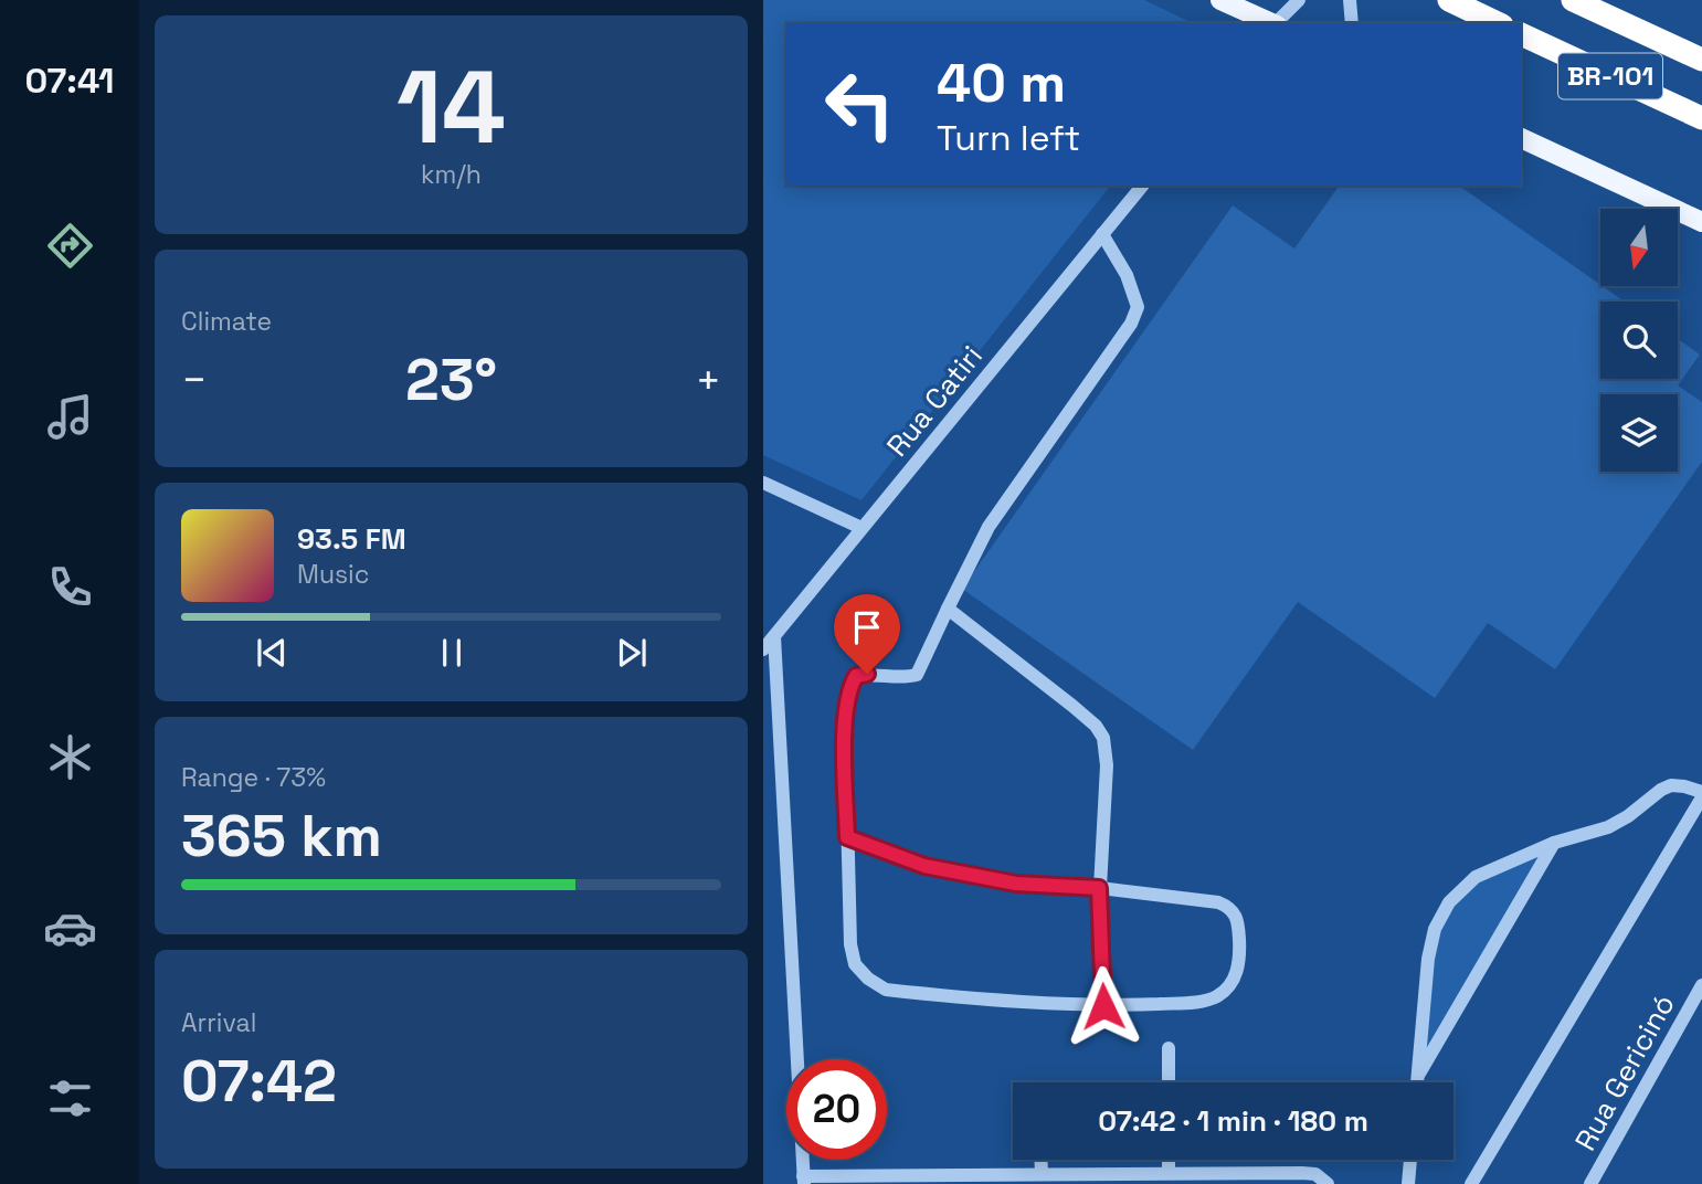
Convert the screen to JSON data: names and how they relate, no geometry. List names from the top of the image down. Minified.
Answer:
{"streets":{"highway":["BR-101"],"street":["Rua Catiri","Rua Gericinó"]},"north":"bottom","page":{"tabs":"07:41","tile":[["14","km/h"],"Climate",["Range · 73%","365 km"],["Arrival","07:42"]],"turn":["40 m","Turn left"],"heat":["−","23°","+"],"song":["93.5 FM","Music"],"limit":"20","trip":"07:42 · 1 min · 180 m"}}
